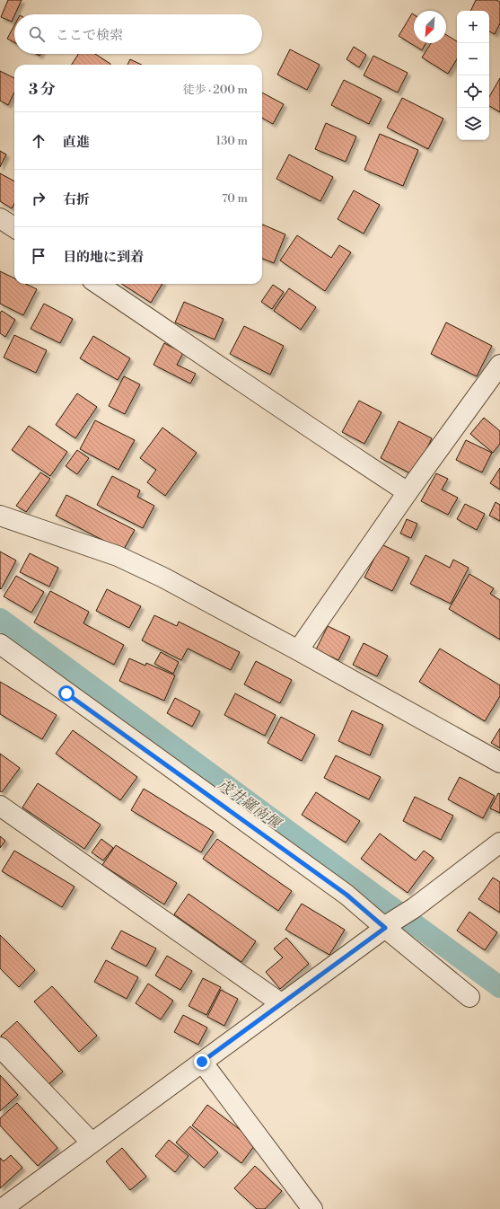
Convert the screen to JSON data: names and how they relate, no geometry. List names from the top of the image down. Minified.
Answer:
{"water":["茂井羅南堰"],"north":"bottom left","page":{"map_buttons":["+","−"],"search":"ここで検索","heading":["3 分","徒歩 · 200 m"],"list":[["直進","130 m"],["右折","70 m"],"目的地に到着"]}}
